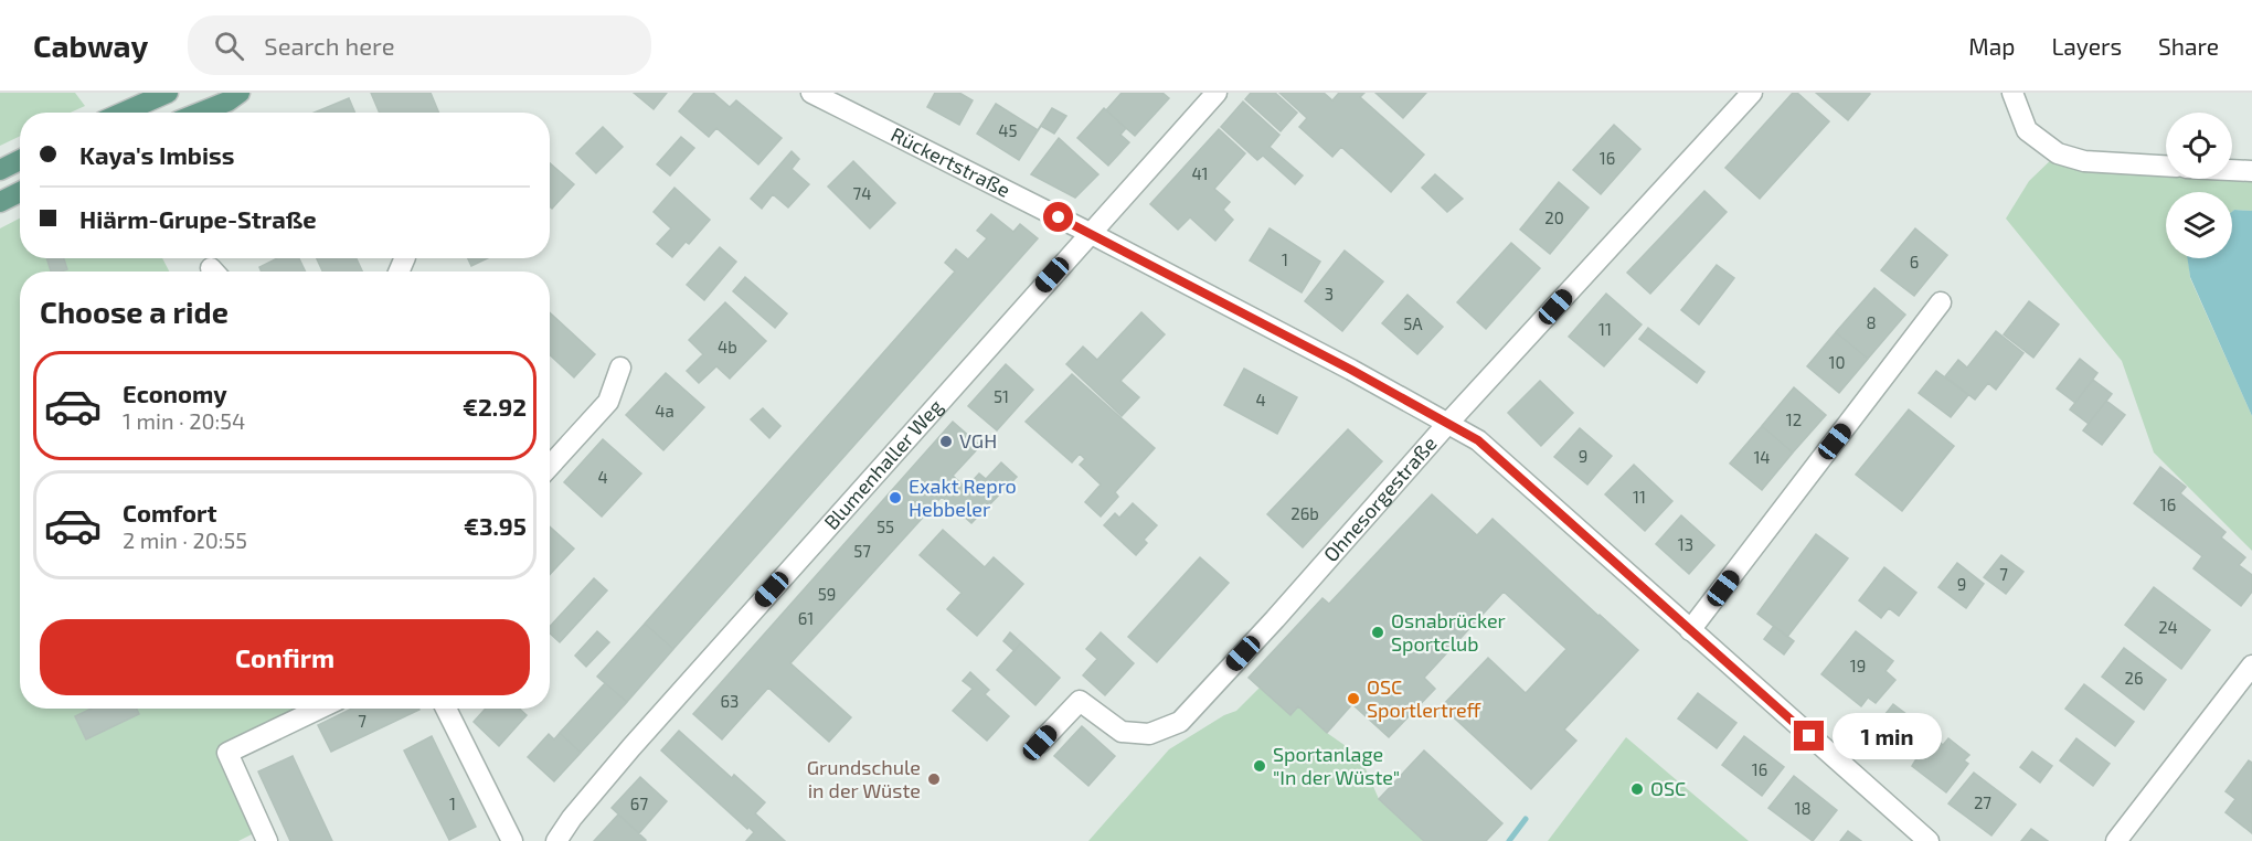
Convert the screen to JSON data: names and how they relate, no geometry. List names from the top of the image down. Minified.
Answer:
{"streets":{"street":["Rückertstraße","Blumenhaller Weg","Ohnesorgestraße"]},"crossings":[["Rückertstraße","Blumenhaller Weg"],["Rückertstraße","Ohnesorgestraße"]],"places":["VGH","Exakt Repro Hebbeler","Osnabrücker Sportclub","OSC Sportlertreff","Sportanlage \"In der Wüste\"","Grundschule in der Wüste","OSC"],"house_numbers":["45","16","41","74","20","1","6","3","8","5A","11","4b","10","51","4","4a","12","9","14","4","11","16","26b","55","13","57","7","9","59","61","24","19","26","63","7","16","27","1","67","18"],"page":{"header":"Cabway","search":"Search here","nav":["Map","Layers","Share"],"banner":["Kaya's Imbiss","Hiärm-Grupe-Straße"],"heading":"Choose a ride","list":[{"name":"Economy","note":"1 min · 20:54","value":"€2.92"},{"name":"Comfort","note":"2 min · 20:55","value":"€3.95"}],"buttons":"Confirm","bubble":"1 min"}}
